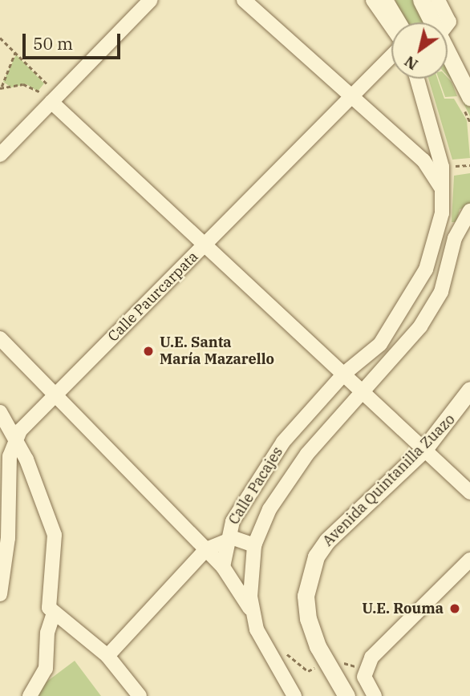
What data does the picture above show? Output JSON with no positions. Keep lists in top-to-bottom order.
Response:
{
  "streets": {
    "street": ["Calle Paurcarpata", "Avenida Quintanilla Zuazo", "Calle Pacajes"]
  },
  "places": ["U.E. Santa María Mazarello", "U.E. Rouma"],
  "scale_bar": "50 m",
  "north": "bottom left"
}
